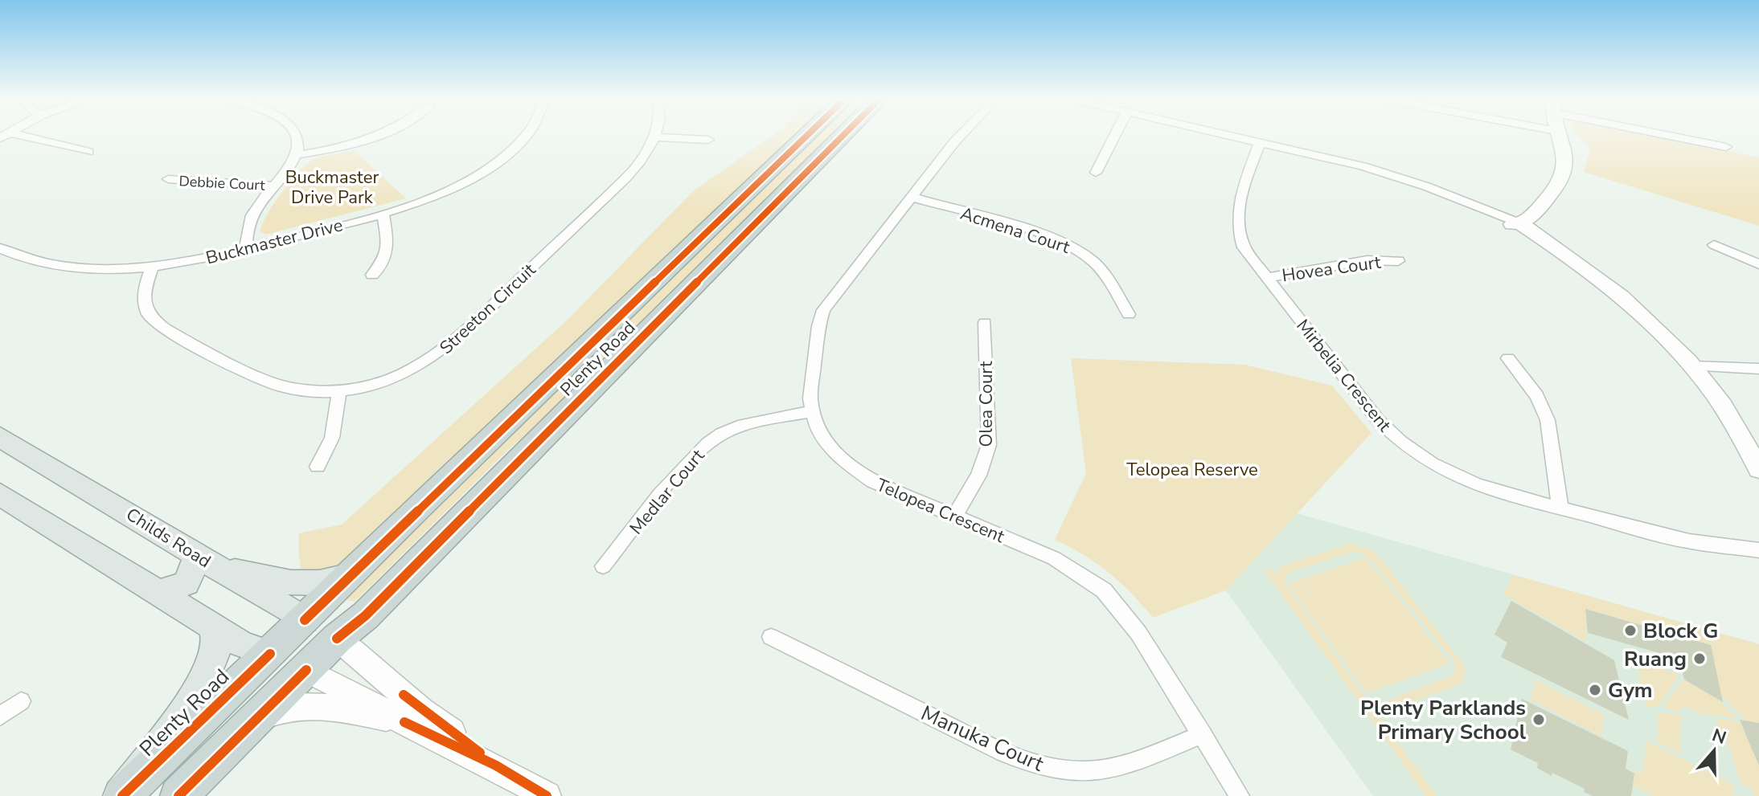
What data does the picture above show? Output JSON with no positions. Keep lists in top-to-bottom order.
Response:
{
  "streets": {
    "highway": ["Plenty Road", "Childs Road"],
    "street": [
      "Debbie Court",
      "Acmena Court",
      "Buckmaster Drive",
      "Hovea Court",
      "Streeton Circuit",
      "Mirbelia Crescent",
      "Olea Court",
      "Medlar Court",
      "Telopea Crescent",
      "Manuka Court"
    ]
  },
  "crossings": [
    ["Acmena Court", "Telopea Crescent"],
    ["Buckmaster Drive", "Streeton Circuit"],
    ["Hovea Court", "Mirbelia Crescent"],
    ["Plenty Road", "Childs Road"],
    ["Olea Court", "Telopea Crescent"],
    ["Medlar Court", "Telopea Crescent"],
    ["Telopea Crescent", "Manuka Court"]
  ],
  "parks": ["Buckmaster Drive Park", "Telopea Reserve"],
  "places": [
    "Block G",
    "Ruang",
    "Gym",
    "Plenty Parklands Primary School"
  ],
  "north": "top"
}
